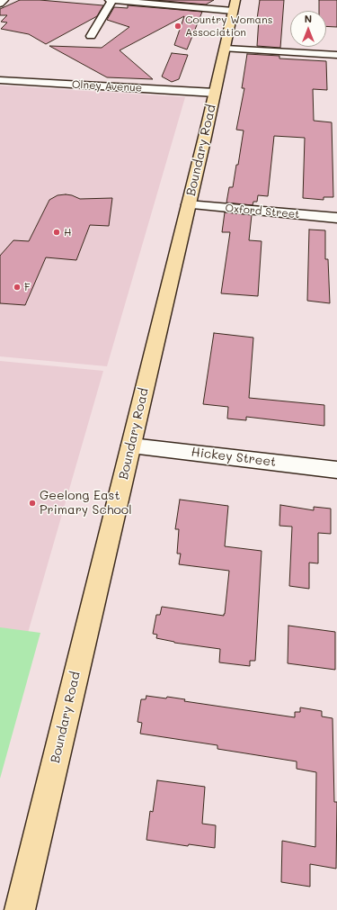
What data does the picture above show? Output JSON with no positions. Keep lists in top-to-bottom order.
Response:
{
  "streets": {
    "main road": ["Boundary Road"],
    "street": ["Olney Avenue", "Oxford Street", "Hickey Street"]
  },
  "crossings": [
    ["Olney Avenue", "Boundary Road"],
    ["Boundary Road", "Oxford Street"],
    ["Boundary Road", "Hickey Street"]
  ],
  "places": [
    "Country Womans Association",
    "H",
    "F",
    "Geelong East Primary School"
  ],
  "north": "top"
}
